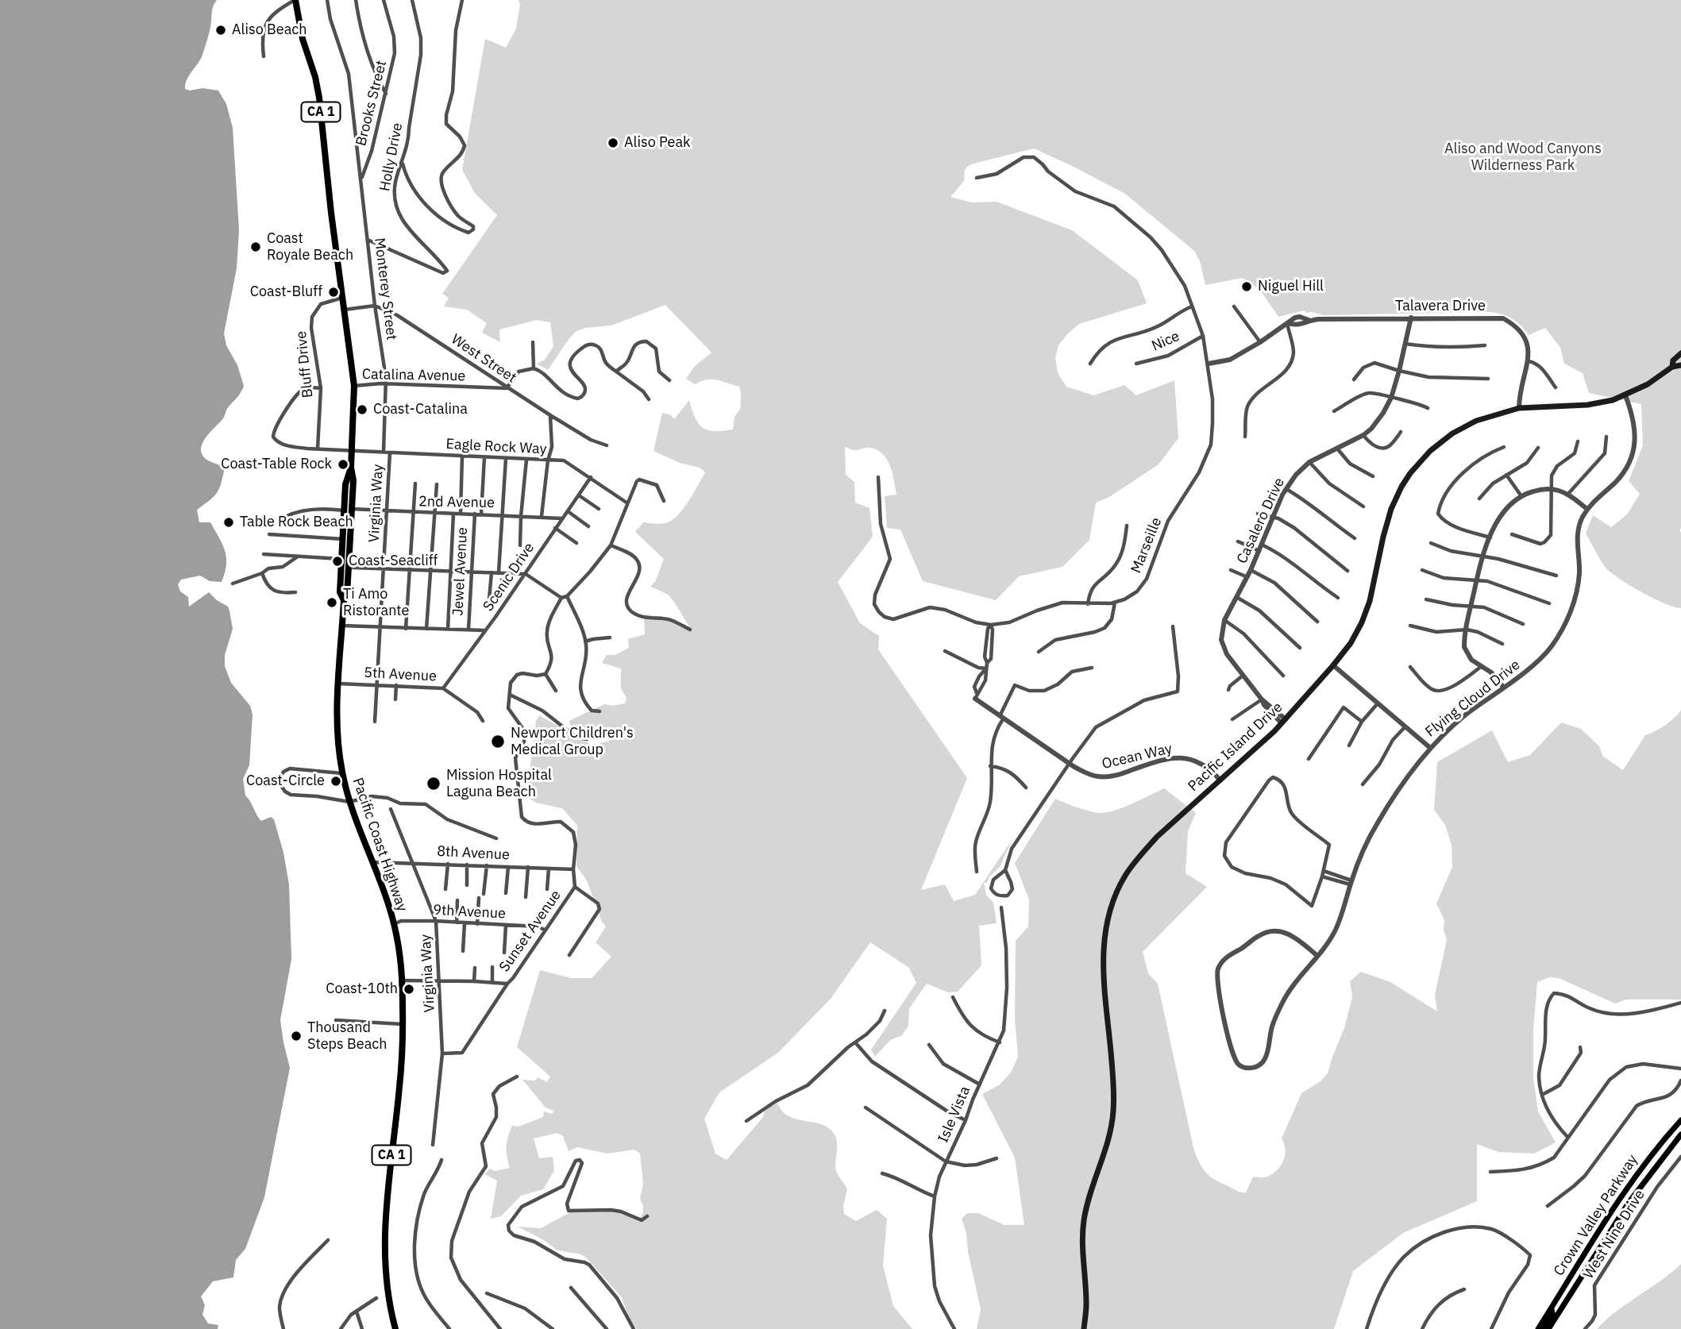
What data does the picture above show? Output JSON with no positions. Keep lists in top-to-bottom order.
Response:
{
  "streets": {
    "highway": ["CA 1", "Pacific Coast Highway"],
    "main road": ["Pacific Island Drive", "Crown Valley Parkway"],
    "street": [
      "Brooks Street",
      "Holly Drive",
      "Monterey Street",
      "Talavera Drive",
      "Nice",
      "West Street",
      "Bluff Drive",
      "Catalina Avenue",
      "Eagle Rock Way",
      "2nd Avenue",
      "Virginia Way",
      "Casalero Drive",
      "Marseille",
      "Jewel Avenue",
      "Scenic Drive",
      "5th Avenue",
      "Flying Cloud Drive",
      "Ocean Way",
      "8th Avenue",
      "9th Avenue",
      "Sunset Avenue",
      "Isle Vista",
      "West Nine Drive"
    ]
  },
  "crossings": [
    ["Brooks Street", "Monterey Street"],
    ["Holly Drive", "Monterey Street"],
    ["Monterey Street", "West Street"],
    ["Monterey Street", "Catalina Avenue"],
    ["Monterey Street", "Eagle Rock Way"],
    ["Talavera Drive", "Casalero Drive"],
    ["Talavera Drive", "Marseille"],
    ["Talavera Drive", "Pacific Island Drive"],
    ["Nice", "Marseille"],
    ["West Street", "Catalina Avenue"],
    ["Bluff Drive", "Eagle Rock Way"],
    ["Bluff Drive", "Pacific Coast Highway"],
    ["Catalina Avenue", "Pacific Coast Highway"],
    ["Eagle Rock Way", "Virginia Way"],
    ["Eagle Rock Way", "Jewel Avenue"],
    ["Eagle Rock Way", "Scenic Drive"],
    ["Eagle Rock Way", "Pacific Coast Highway"],
    ["2nd Avenue", "Virginia Way"],
    ["2nd Avenue", "Jewel Avenue"],
    ["2nd Avenue", "Scenic Drive"],
    ["2nd Avenue", "Pacific Coast Highway"],
    ["Virginia Way", "5th Avenue"],
    ["Virginia Way", "8th Avenue"],
    ["Virginia Way", "9th Avenue"],
    ["Virginia Way", "Sunset Avenue"],
    ["Casalero Drive", "Pacific Island Drive"],
    ["Scenic Drive", "5th Avenue"],
    ["5th Avenue", "Pacific Coast Highway"],
    ["Flying Cloud Drive", "Pacific Island Drive"],
    ["Pacific Island Drive", "Ocean Way"],
    ["Ocean Way", "Isle Vista"],
    ["Pacific Coast Highway", "8th Avenue"],
    ["Pacific Coast Highway", "9th Avenue"],
    ["8th Avenue", "Sunset Avenue"],
    ["9th Avenue", "Sunset Avenue"]
  ],
  "parks": ["Aliso and Wood Canyons Wilderness Park"],
  "places": [
    "Aliso Beach",
    "Aliso Peak",
    "Coast Royale Beach",
    "Niguel Hill",
    "Coast-Bluff",
    "Coast-Catalina",
    "Coast-Table Rock",
    "Table Rock Beach",
    "Coast-Seacliff",
    "Ti Amo Ristorante",
    "Newport Children's Medical Group",
    "Coast-Circle",
    "Mission Hospital Laguna Beach",
    "Coast-10th",
    "Thousand Steps Beach"
  ]
}
